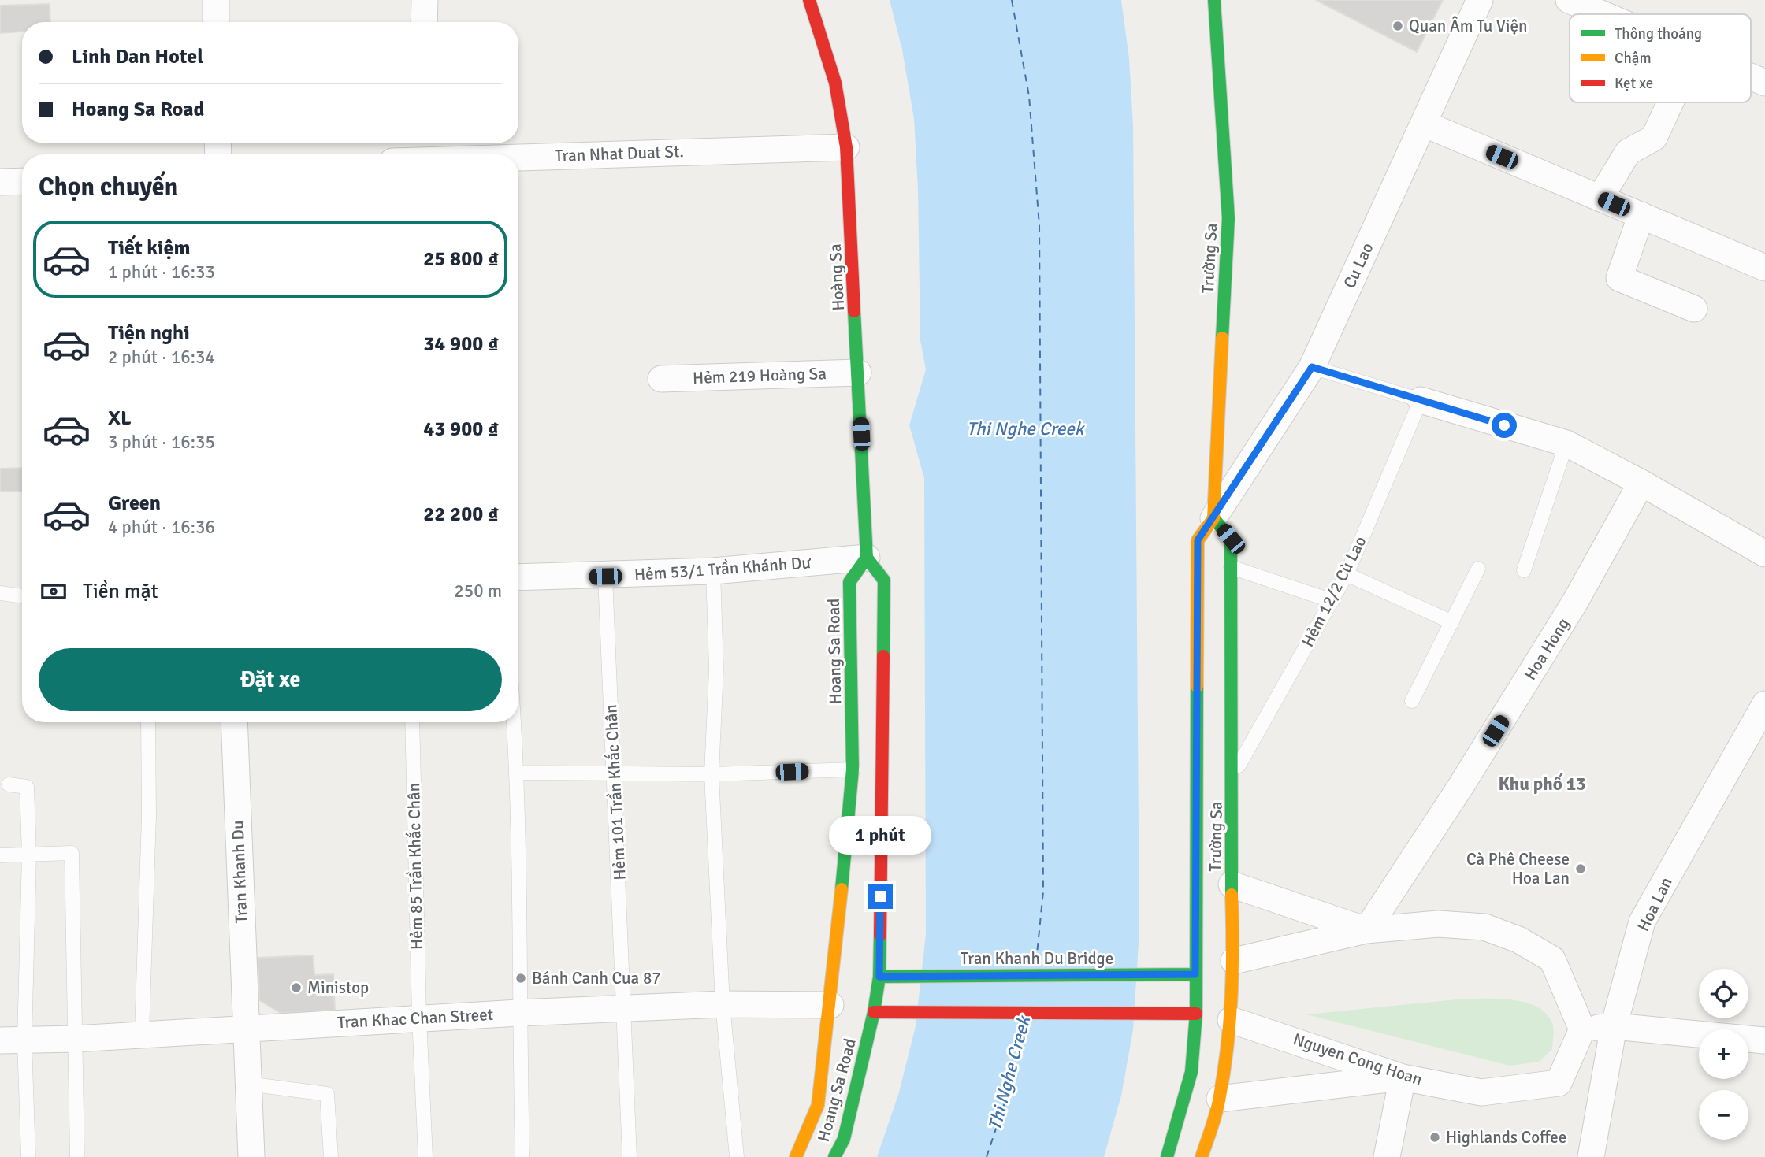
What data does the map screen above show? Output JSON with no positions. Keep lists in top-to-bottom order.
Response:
{
  "streets": {
    "street": [
      "Tran Nhat Duat St.",
      "Trường Sa",
      "Cu Lao",
      "Hoàng Sa",
      "Hẻm 219 Hoàng Sa",
      "Hẻm 53/1 Trần Khánh Dư",
      "Hoa Hong",
      "Hoang Sa Road",
      "Tran Khanh Du",
      "Hoa Lan",
      "Tran Khanh Du Bridge",
      "Tran Khac Chan Street",
      "Nguyen Cong Hoan"
    ],
    "lane": ["Hẻm 12/2 Cù Lao", "Hẻm 101 Trần Khắc Chân", "Hẻm 85 Trần Khắc Chân"]
  },
  "crossings": [
    ["Tran Nhat Duat St.", "Hoàng Sa"],
    ["Trường Sa", "Cu Lao"],
    ["Trường Sa", "Hẻm 12/2 Cù Lao"],
    ["Trường Sa", "Tran Khanh Du Bridge"],
    ["Trường Sa", "Nguyen Cong Hoan"],
    ["Hoàng Sa", "Hẻm 219 Hoàng Sa"],
    ["Hoàng Sa", "Hẻm 53/1 Trần Khánh Dư"],
    ["Hoàng Sa", "Hoang Sa Road"],
    ["Hẻm 53/1 Trần Khánh Dư", "Hoang Sa Road"],
    ["Hẻm 53/1 Trần Khánh Dư", "Hẻm 101 Trần Khắc Chân"],
    ["Hoang Sa Road", "Tran Khanh Du Bridge"],
    ["Hoang Sa Road", "Tran Khac Chan Street"],
    ["Hẻm 101 Trần Khắc Chân", "Tran Khac Chan Street"],
    ["Hẻm 85 Trần Khắc Chân", "Tran Khac Chan Street"],
    ["Tran Khanh Du", "Tran Khac Chan Street"]
  ],
  "districts": ["Khu phố 13"],
  "water": ["Thi Nghe Creek"],
  "places": [
    "Quan Âm Tu Viện",
    "Cà Phê Cheese Hoa Lan",
    "Bánh Canh Cua 87",
    "Ministop",
    "Highlands Coffee"
  ],
  "legend": ["Thông thoáng", "Chậm", "Kẹt xe"],
  "page": {
    "banner": ["Linh Dan Hotel", "Hoang Sa Road"],
    "heading": "Chọn chuyến",
    "list": [
      {
        "name": "Tiết kiệm",
        "note": "1 phút · 16:33",
        "value": "25 800 ₫"
      },
      {
        "name": "Tiện nghi",
        "note": "2 phút · 16:34",
        "value": "34 900 ₫"
      },
      {
        "name": "XL",
        "note": "3 phút · 16:35",
        "value": "43 900 ₫"
      },
      {
        "name": "Green",
        "note": "4 phút · 16:36",
        "value": "22 200 ₫"
      }
    ],
    "pay": ["Tiền mặt", "250 m"],
    "buttons": "Đặt xe",
    "bubble": "1 phút",
    "map_buttons": ["+", "−"]
  }
}
